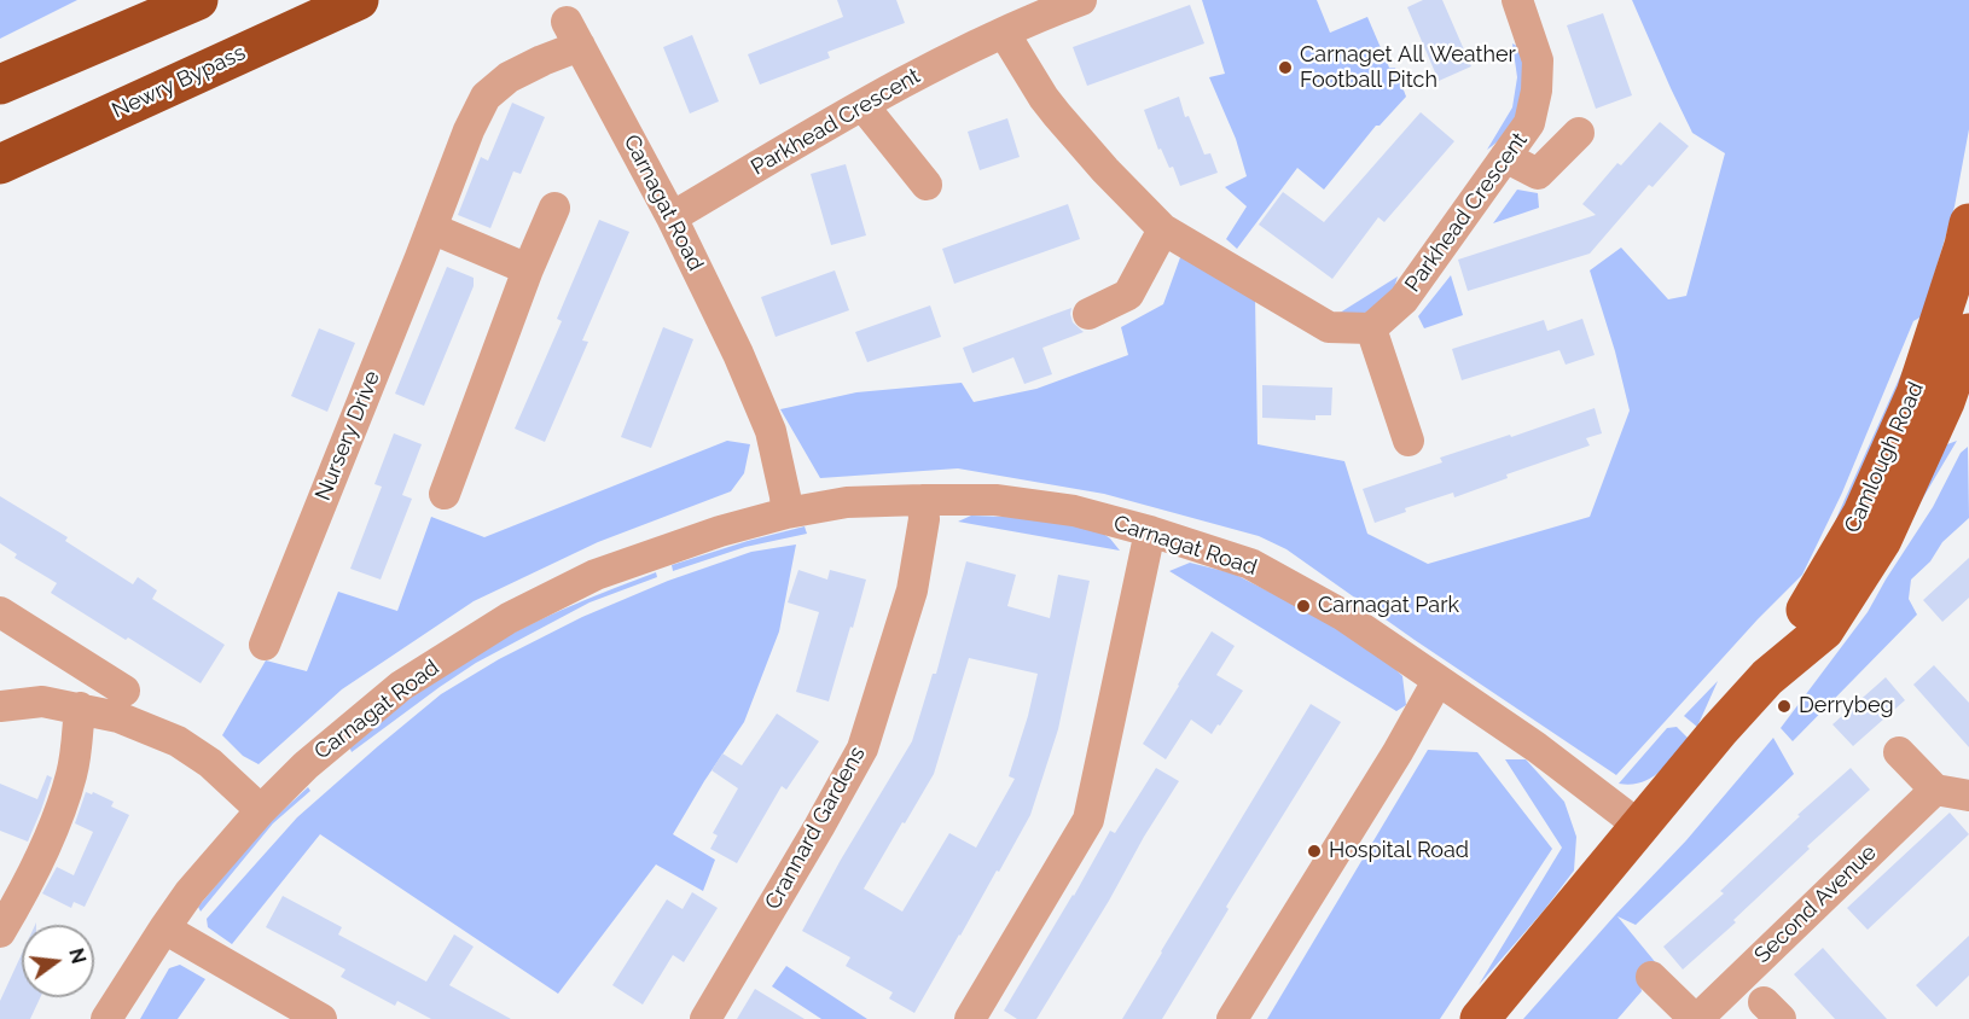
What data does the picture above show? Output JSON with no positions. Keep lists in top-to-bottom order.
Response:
{
  "streets": {
    "highway": ["Newry Bypass"],
    "main road": ["Camlough Road"],
    "street": [
      "Parkhead Crescent",
      "Carnagat Road",
      "Nursery Drive",
      "Crannard Gardens",
      "Second Avenue"
    ]
  },
  "crossings": [
    ["Parkhead Crescent", "Carnagat Road"],
    ["Carnagat Road", "Nursery Drive"],
    ["Carnagat Road", "Camlough Road"],
    ["Carnagat Road", "Crannard Gardens"]
  ],
  "places": [
    "Carnaget All Weather Football Pitch",
    "Carnagat Park",
    "Derrybeg",
    "Hospital Road"
  ],
  "north": "right"
}
